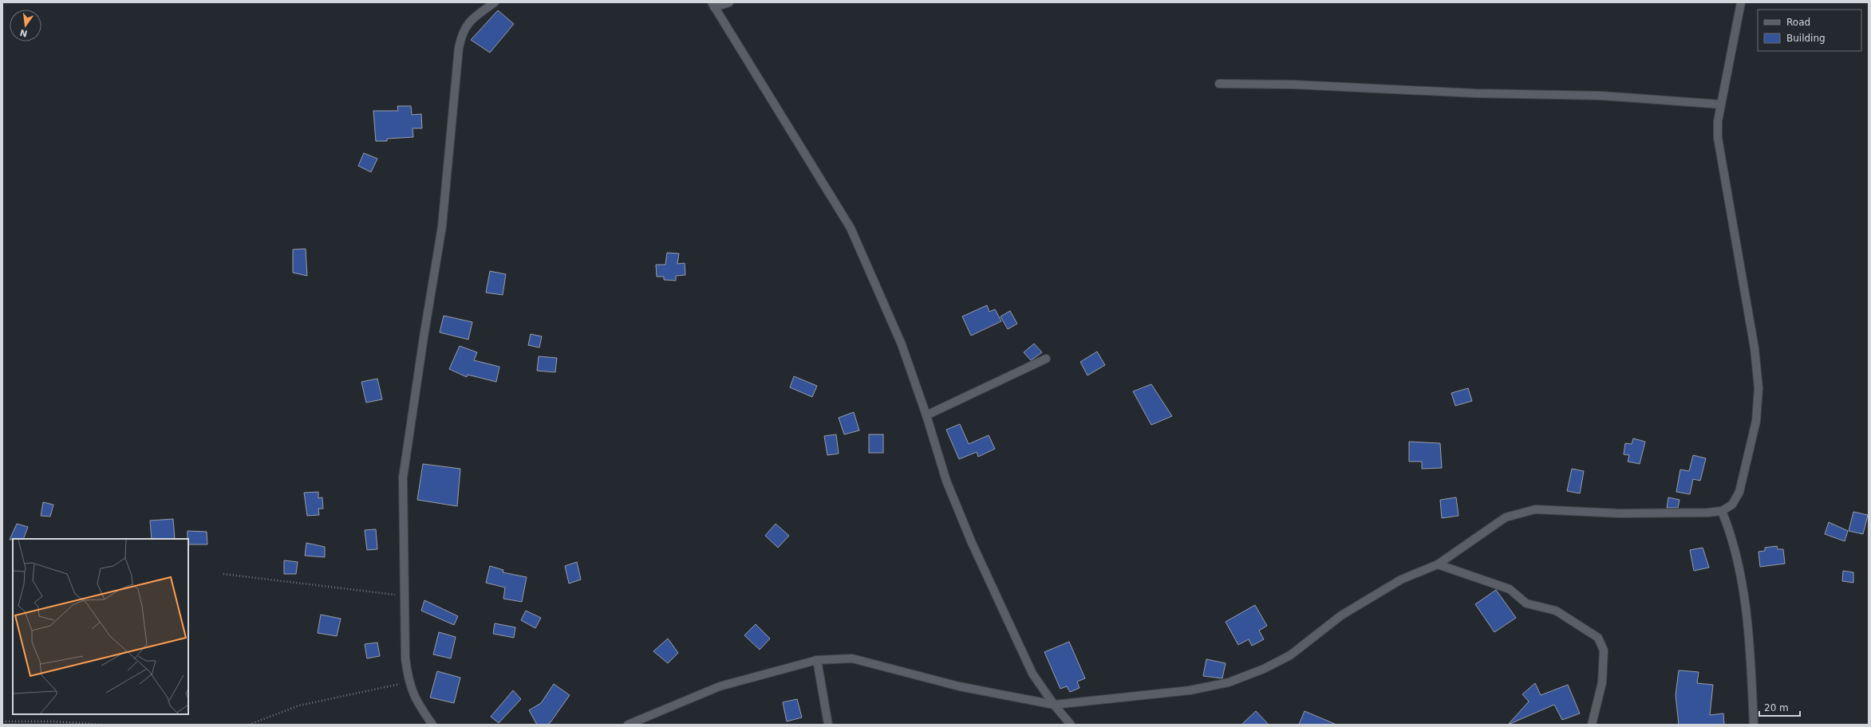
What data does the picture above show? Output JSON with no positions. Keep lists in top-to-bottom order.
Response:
{
  "legend": ["Road", "Building"],
  "scale_bar": "20 m",
  "north": "bottom"
}
